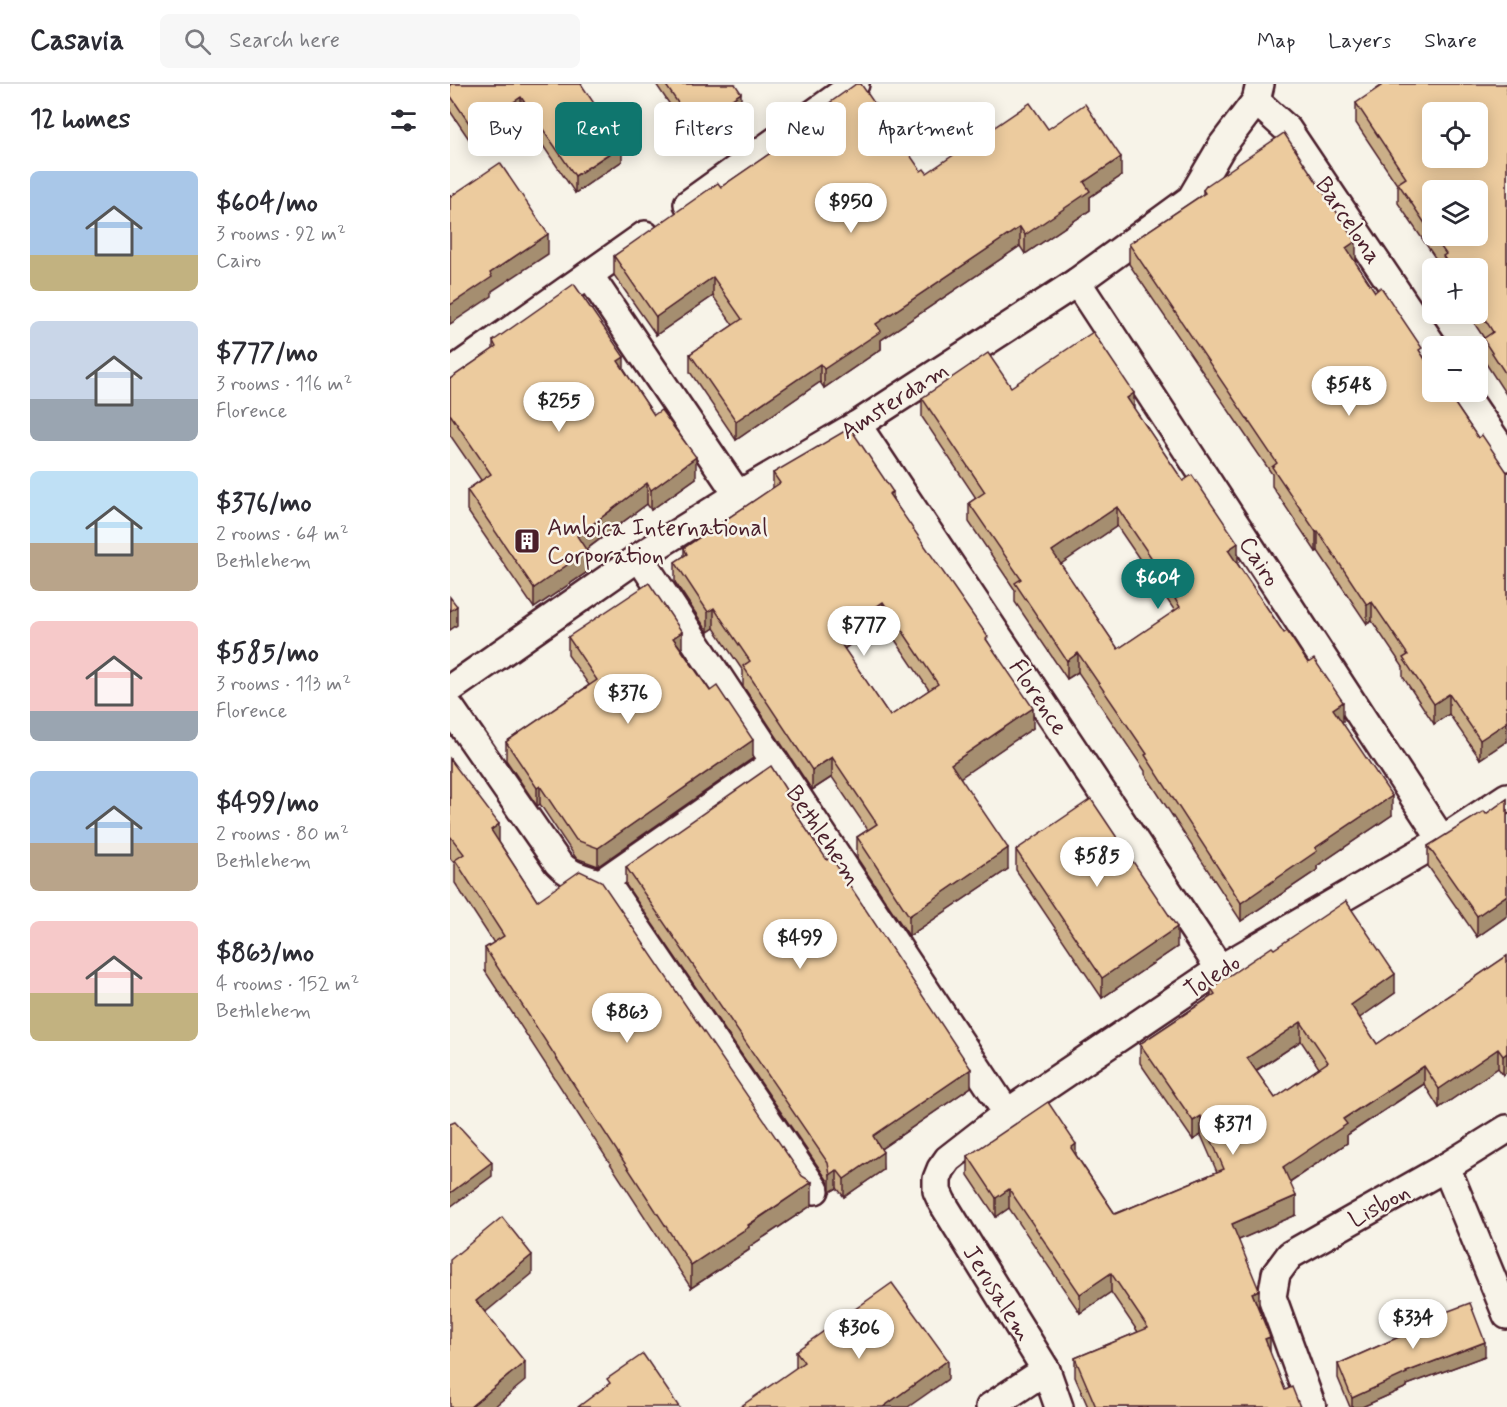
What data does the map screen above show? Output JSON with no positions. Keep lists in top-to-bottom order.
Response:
{
  "streets": {
    "street": [
      "Barcelona",
      "Amsterdam",
      "Cairo",
      "Florence",
      "Bethlehem",
      "Toledo",
      "Lisbon",
      "Jerusalem"
    ]
  },
  "crossings": [
    ["Barcelona", "Amsterdam"],
    ["Amsterdam", "Cairo"],
    ["Amsterdam", "Florence"],
    ["Amsterdam", "Bethlehem"],
    ["Cairo", "Toledo"],
    ["Florence", "Toledo"],
    ["Bethlehem", "Toledo"],
    ["Toledo", "Jerusalem"]
  ],
  "places": {
    "building": ["Ambica International Corporation"]
  },
  "page": {
    "header": "Casavia",
    "search": "Search here",
    "nav": ["Map", "Layers", "Share"],
    "heading": "12 homes",
    "map_buttons": ["+", "−"],
    "chip": [
      "Buy",
      "Rent",
      "Filters",
      "New",
      "Apartment"
    ],
    "list": [
      {
        "name": "$604/mo",
        "note": "3 rooms · 92 m² · Cairo"
      },
      {
        "name": "$777/mo",
        "note": "3 rooms · 116 m² · Florence"
      },
      {
        "name": "$376/mo",
        "note": "2 rooms · 64 m² · Bethlehem"
      },
      {
        "name": "$585/mo",
        "note": "3 rooms · 113 m² · Florence"
      },
      {
        "name": "$499/mo",
        "note": "2 rooms · 80 m² · Bethlehem"
      },
      {
        "name": "$863/mo",
        "note": "4 rooms · 152 m² · Bethlehem"
      }
    ],
    "price": [
      "$950",
      "$548",
      "$255",
      "$604",
      "$777",
      "$376",
      "$585",
      "$499",
      "$863",
      "$371",
      "$334",
      "$306"
    ]
  }
}
